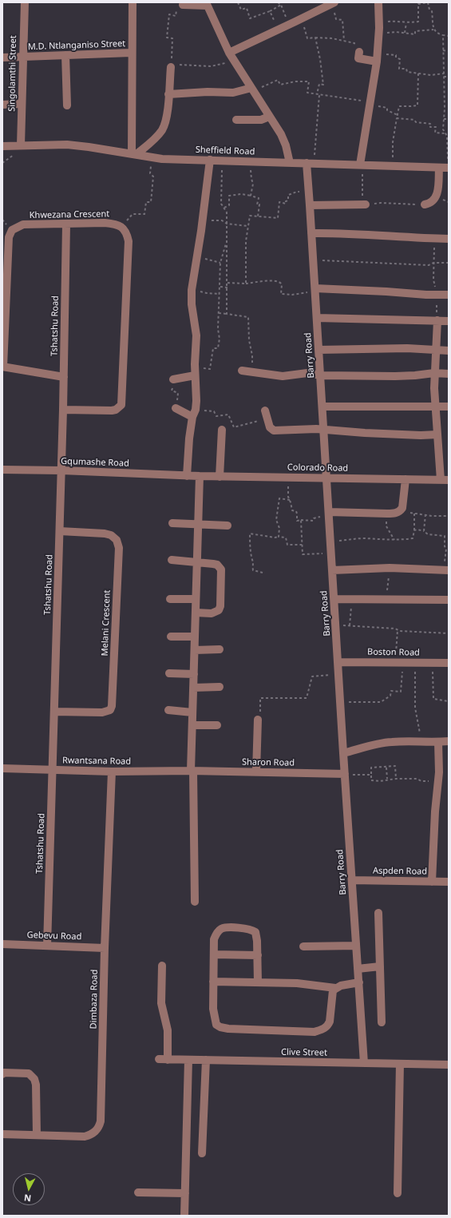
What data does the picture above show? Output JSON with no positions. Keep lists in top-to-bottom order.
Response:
{
  "streets": {
    "street": [
      "M.D. Ntlanganiso Street",
      "Singolamthi Street",
      "Sheffield Road",
      "Khwezana Crescent",
      "Tshatshu Road",
      "Barry Road",
      "Gqumashe Road",
      "Colorado Road",
      "Melani Crescent",
      "Boston Road",
      "Rwantsana Road",
      "Sharon Road",
      "Aspden Road",
      "Gebevu Road",
      "Dimbaza Road",
      "Clive Street"
    ]
  },
  "crossings": [
    ["M.D. Ntlanganiso Street", "Singolamthi Street"],
    ["M.D. Ntlanganiso Street", "Sheffield Road"],
    ["Singolamthi Street", "Sheffield Road"],
    ["Sheffield Road", "Barry Road"],
    ["Khwezana Crescent", "Tshatshu Road"],
    ["Tshatshu Road", "Gqumashe Road"],
    ["Tshatshu Road", "Melani Crescent"],
    ["Tshatshu Road", "Rwantsana Road"],
    ["Tshatshu Road", "Gebevu Road"],
    ["Barry Road", "Colorado Road"],
    ["Barry Road", "Boston Road"],
    ["Barry Road", "Sharon Road"],
    ["Barry Road", "Aspden Road"],
    ["Barry Road", "Clive Street"],
    ["Gqumashe Road", "Colorado Road"],
    ["Rwantsana Road", "Sharon Road"],
    ["Rwantsana Road", "Dimbaza Road"],
    ["Gebevu Road", "Dimbaza Road"]
  ],
  "north": "bottom"
}
